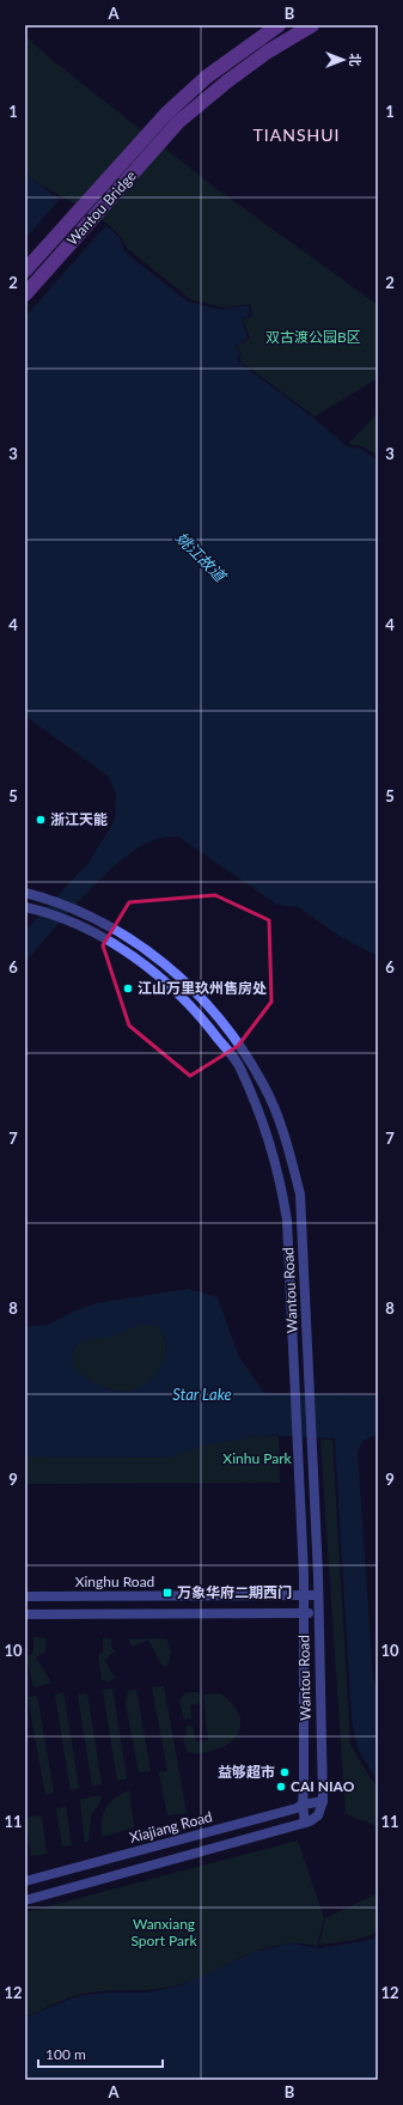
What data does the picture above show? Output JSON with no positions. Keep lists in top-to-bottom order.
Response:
{
  "streets": {
    "main road": [
      "Wantou Bridge",
      "Wantou Road",
      "Xinghu Road",
      "Xiajiang Road"
    ]
  },
  "crossings": [
    ["Wantou Road", "Xinghu Road"],
    ["Wantou Road", "Xiajiang Road"]
  ],
  "districts": ["TIANSHUI"],
  "water": ["姚江故道", "Star Lake"],
  "parks": ["双古渡公园B区", "Xinhu Park", "Wanxiang Sport Park"],
  "places": {
    "other": [
      "浙江天能",
      "江山万里玖州售房处",
      "益够超市",
      "CAI NIAO"
    ],
    "transit": ["万象华府二期西门"]
  },
  "scale_bar": "100 m",
  "north": "right",
  "grid": {
    "columns": ["A", "B"],
    "rows": [
      "1",
      "2",
      "3",
      "4",
      "5",
      "6",
      "7",
      "8",
      "9",
      "10",
      "11",
      "12"
    ]
  }
}
